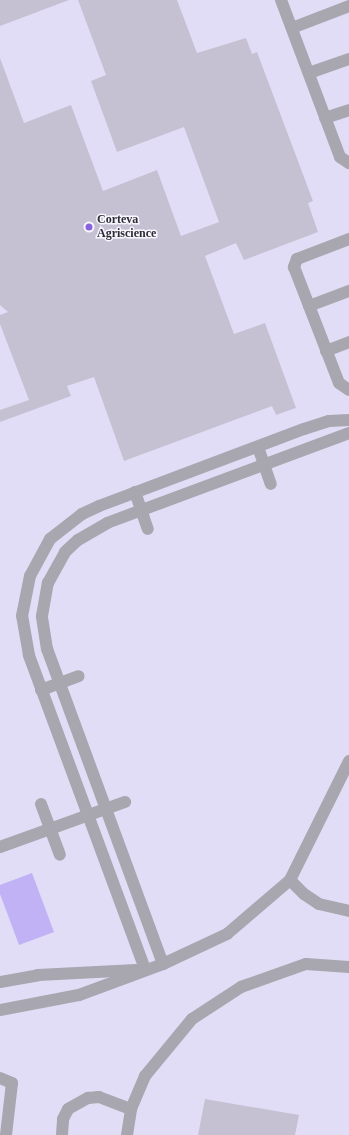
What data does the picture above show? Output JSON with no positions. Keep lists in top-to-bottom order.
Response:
{
  "places": ["Corteva Agriscience"]
}
